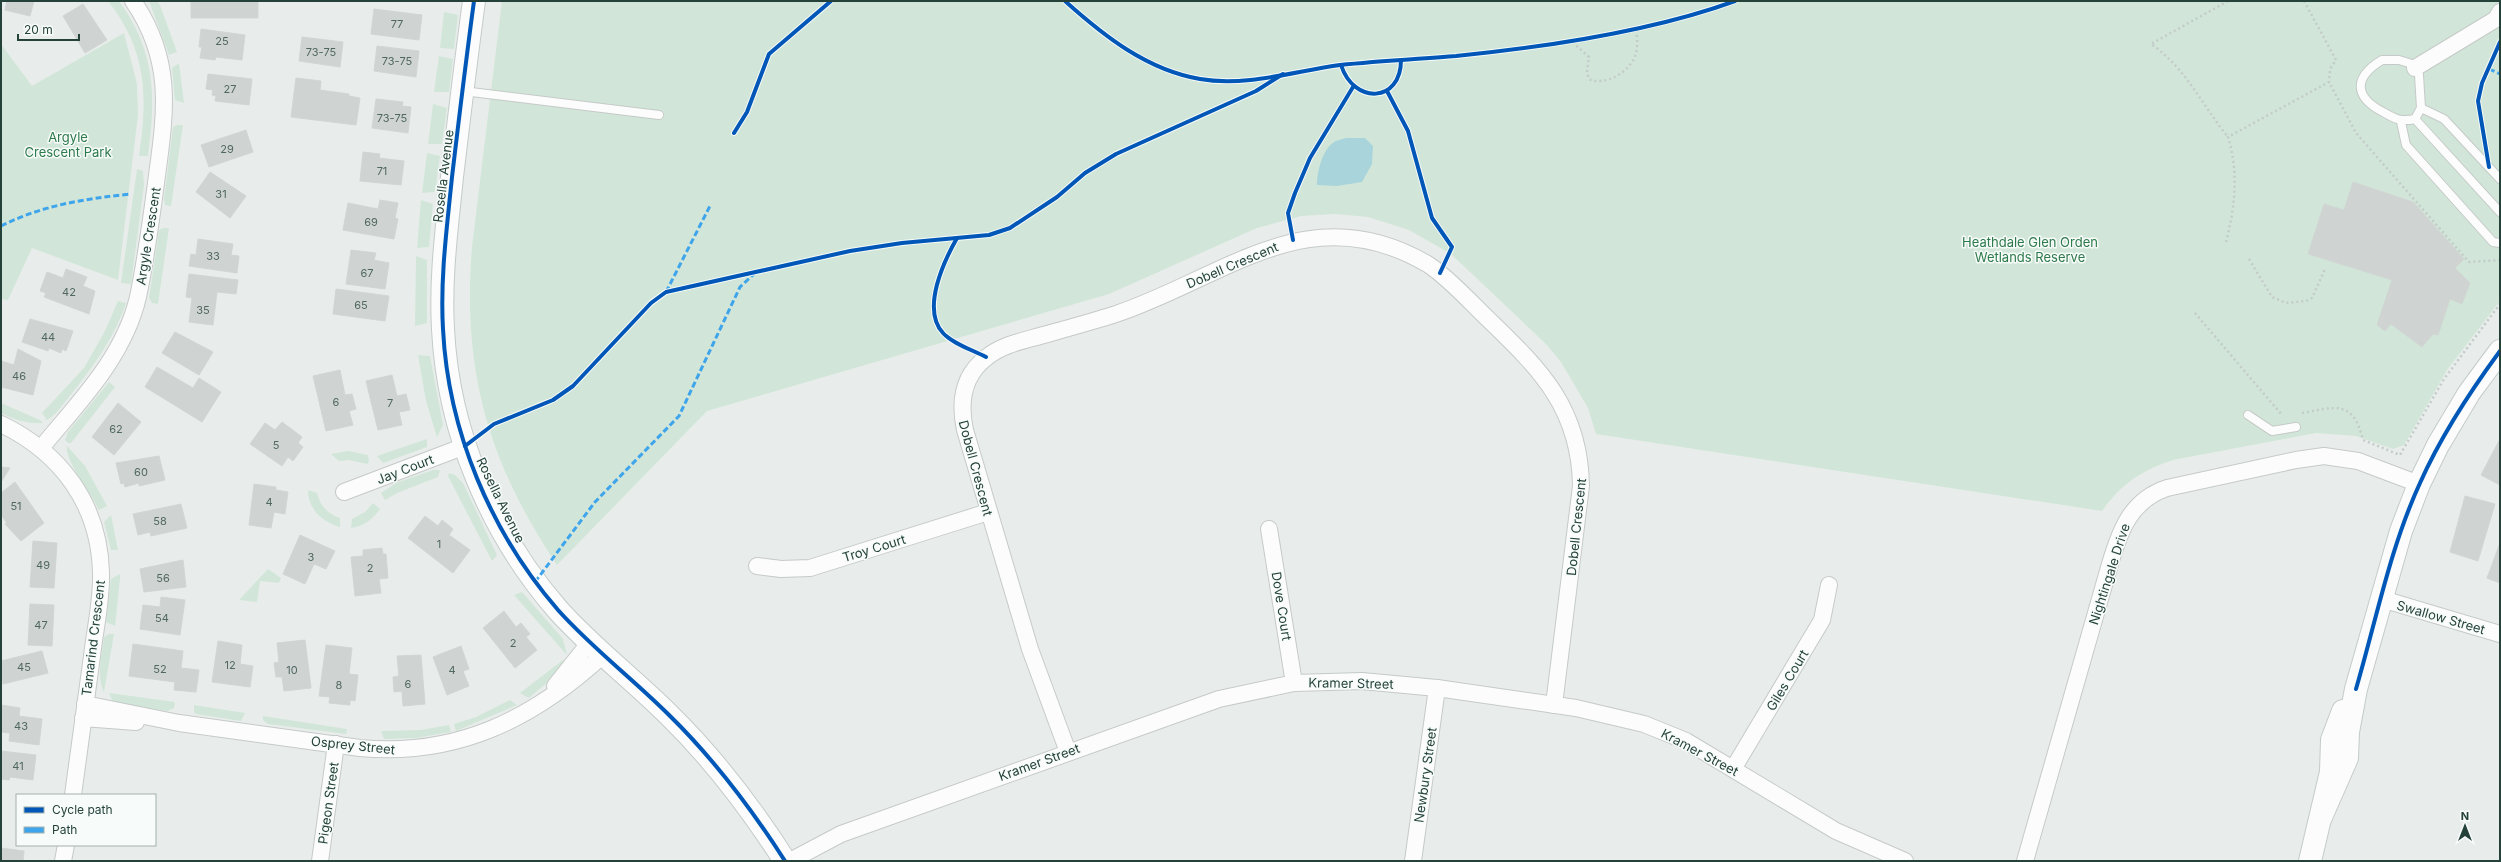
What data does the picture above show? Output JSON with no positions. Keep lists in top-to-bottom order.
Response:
{
  "streets": {
    "street": [
      "Rosella Avenue",
      "Argyle Crescent",
      "Dobell Crescent",
      "Jay Court",
      "Troy Court",
      "Nightingale Drive",
      "Dove Court",
      "Swallow Street",
      "Tamarind Crescent",
      "Giles Court",
      "Kramer Street",
      "Osprey Street",
      "Newbury Street",
      "Pigeon Street"
    ]
  },
  "crossings": [
    ["Rosella Avenue", "Jay Court"],
    ["Rosella Avenue", "Osprey Street"],
    ["Argyle Crescent", "Tamarind Crescent"],
    ["Dobell Crescent", "Troy Court"],
    ["Dobell Crescent", "Kramer Street"],
    ["Dove Court", "Kramer Street"],
    ["Tamarind Crescent", "Osprey Street"],
    ["Giles Court", "Kramer Street"],
    ["Kramer Street", "Newbury Street"],
    ["Osprey Street", "Pigeon Street"]
  ],
  "parks": ["Argyle Crescent Park", "Heathdale Glen Orden Wetlands Reserve"],
  "house_numbers": [
    "77",
    "25",
    "73-75",
    "73-75",
    "27",
    "73-75",
    "29",
    "71",
    "31",
    "69",
    "33",
    "67",
    "42",
    "65",
    "35",
    "44",
    "46",
    "6",
    "7",
    "62",
    "5",
    "60",
    "4",
    "51",
    "58",
    "1",
    "3",
    "49",
    "2",
    "56",
    "54",
    "47",
    "2",
    "12",
    "45",
    "52",
    "10",
    "4",
    "6",
    "8",
    "43",
    "41"
  ],
  "legend": ["Cycle path", "Path"],
  "scale_bar": "20 m",
  "north": "top"
}
